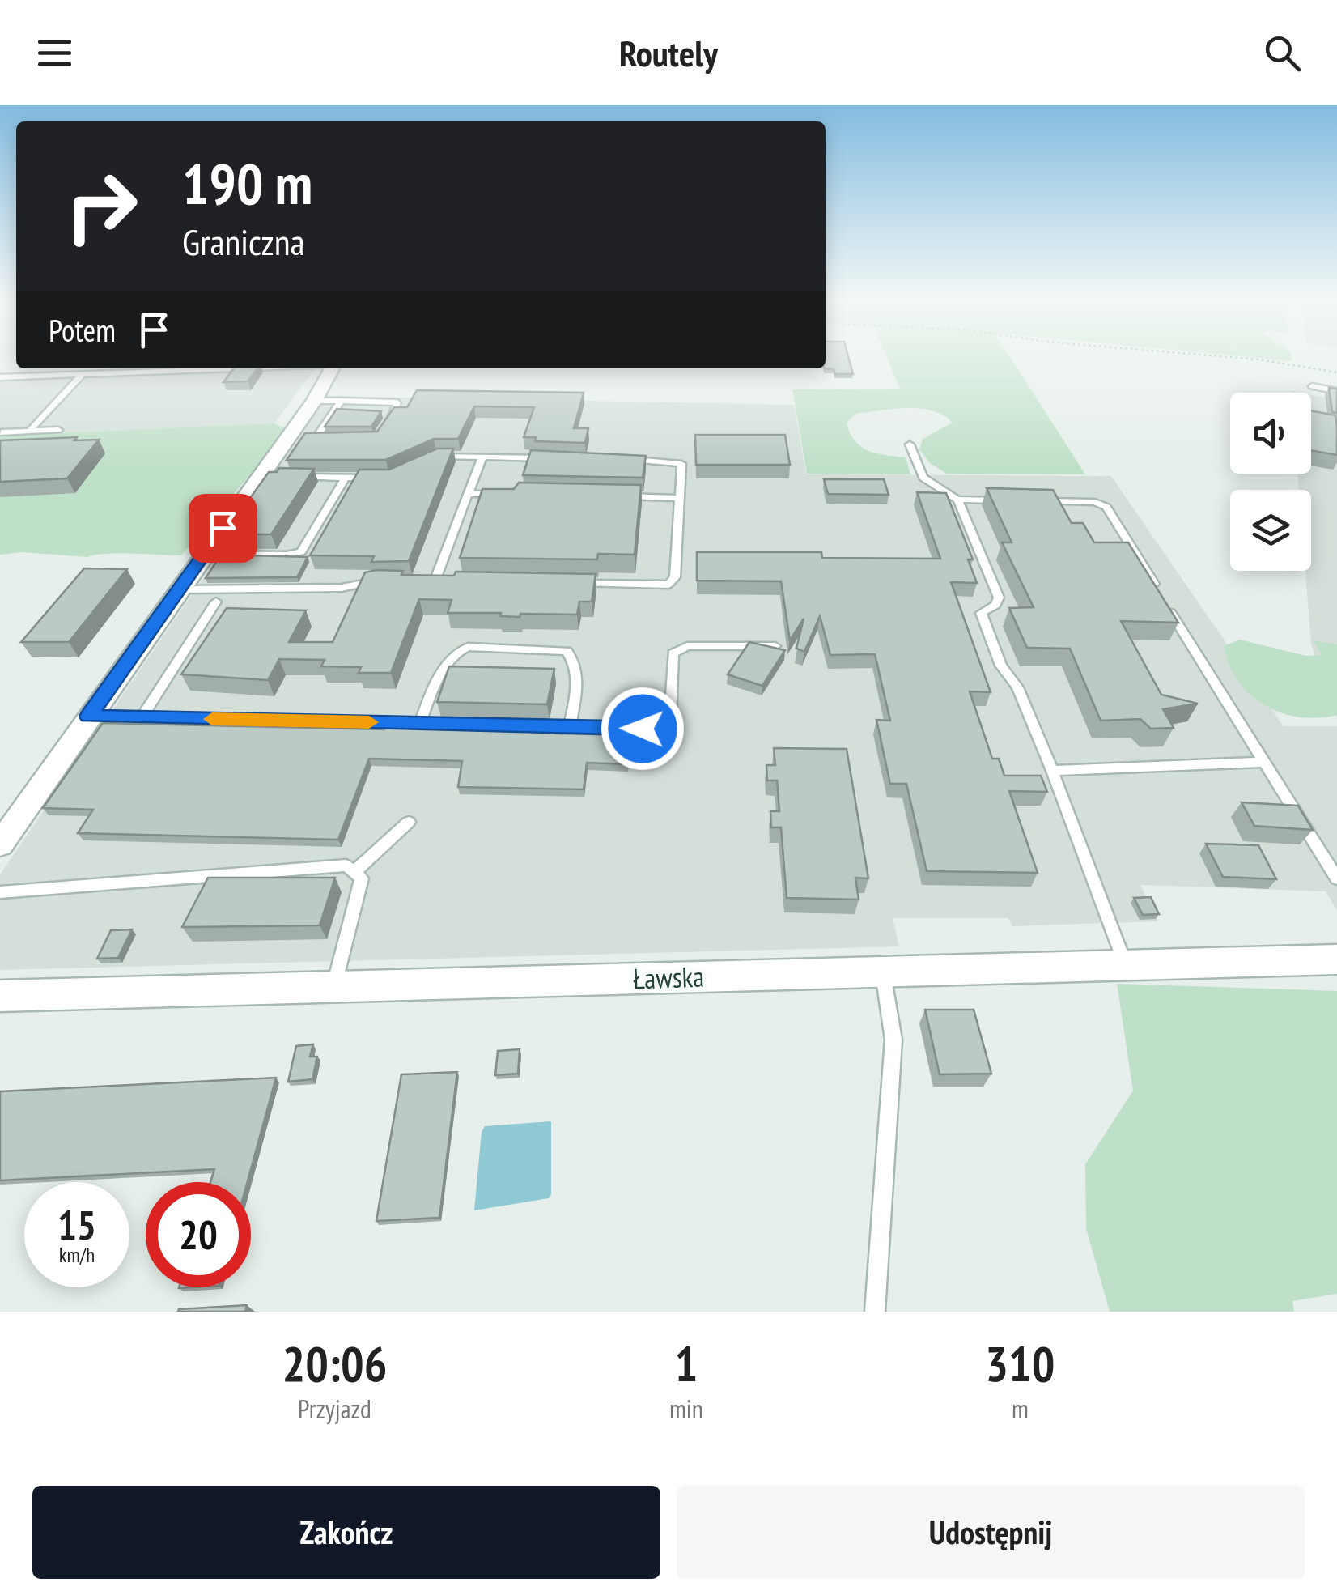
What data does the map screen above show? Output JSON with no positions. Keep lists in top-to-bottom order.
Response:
{
  "streets": {
    "street": ["Ławska"]
  },
  "page": {
    "header": "Routely",
    "turn": ["190 m", "Graniczna"],
    "then": "Potem",
    "speed": "15 km/h",
    "limit": "20",
    "eta": [
      "20:06",
      "Przyjazd",
      "1",
      "min",
      "310",
      "m"
    ],
    "buttons": ["Zakończ", "Udostępnij"]
  }
}
